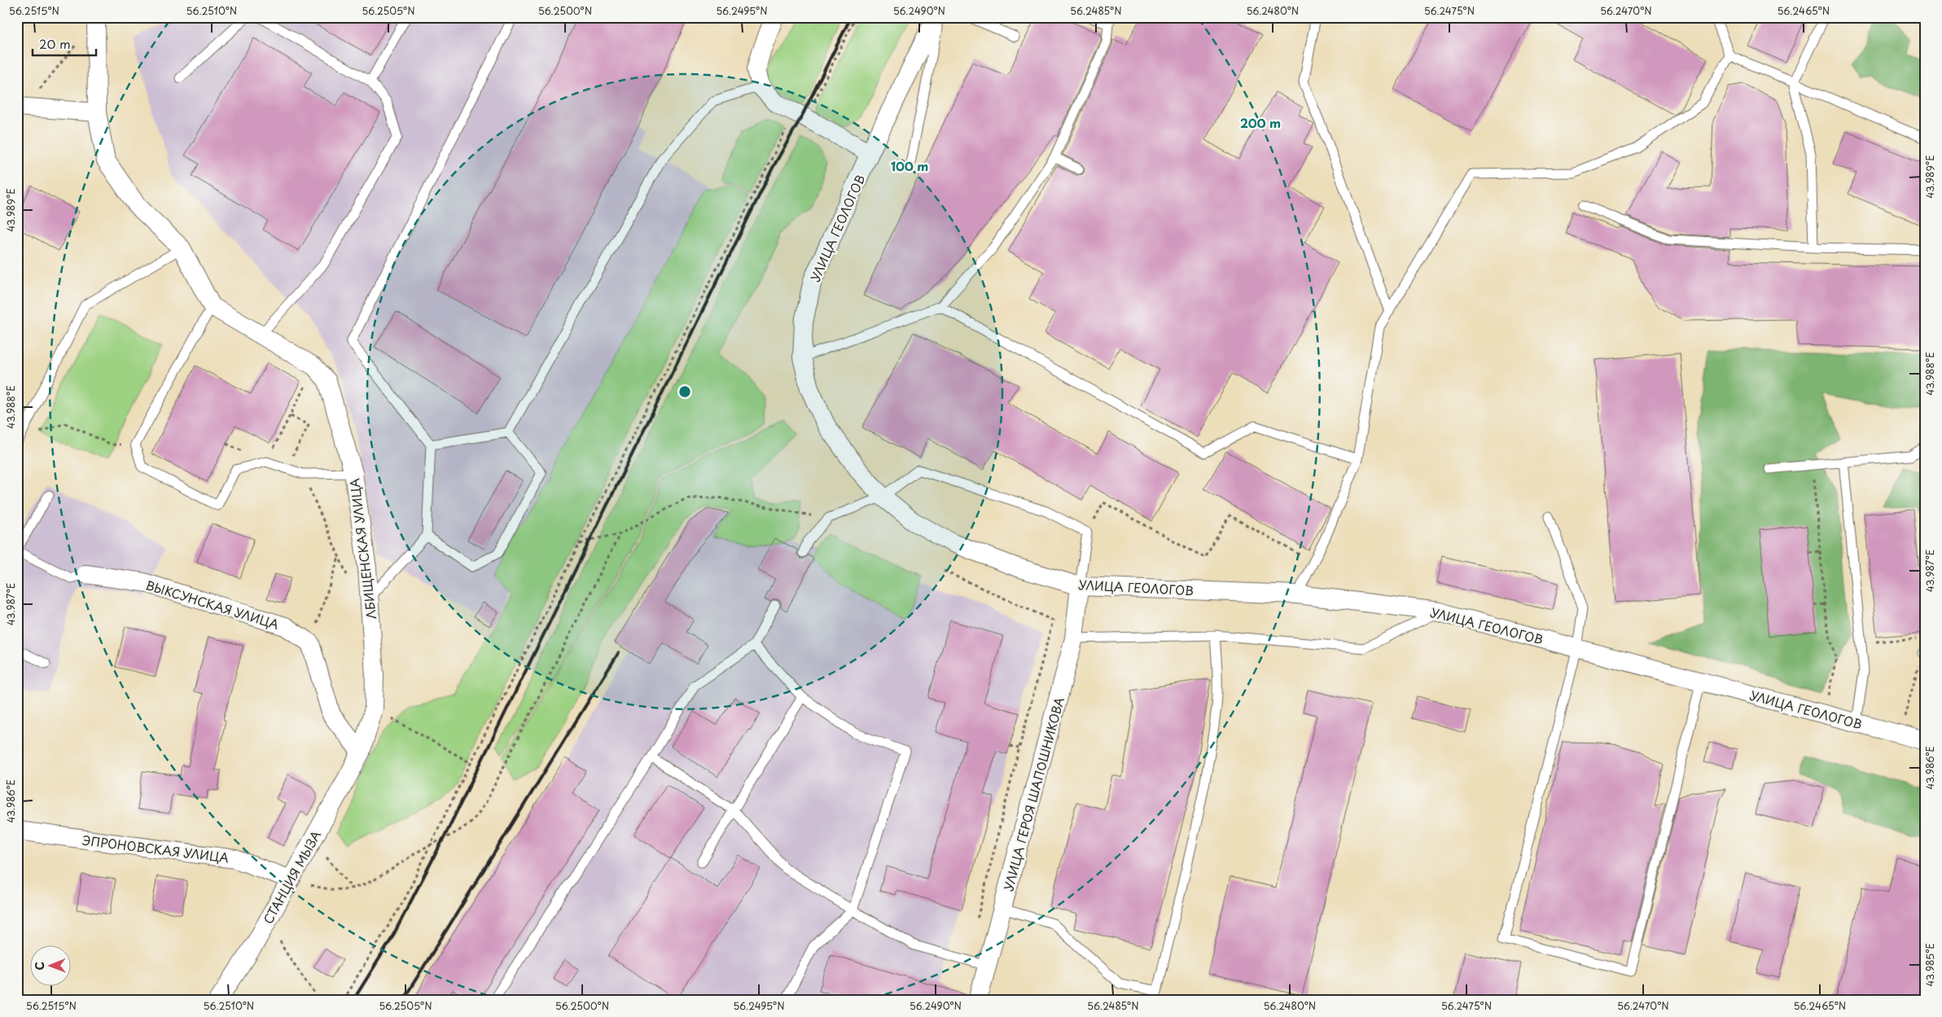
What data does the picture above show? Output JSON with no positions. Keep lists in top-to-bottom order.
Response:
{
  "streets": {
    "street": [
      "УЛИЦА ГЕОЛОГОВ",
      "ЛБИЩЕНСКАЯ УЛИЦА",
      "ВЫКСУНСКАЯ УЛИЦА",
      "УЛИЦА ГЕРОЯ ШАПОШНИКОВА",
      "ЭПРОНОВСКАЯ УЛИЦА",
      "СТАНЦИЯ МЫЗА"
    ]
  },
  "crossings": [
    ["УЛИЦА ГЕОЛОГОВ", "УЛИЦА ГЕРОЯ ШАПОШНИКОВА"],
    ["ЛБИЩЕНСКАЯ УЛИЦА", "СТАНЦИЯ МЫЗА"],
    ["ЭПРОНОВСКАЯ УЛИЦА", "СТАНЦИЯ МЫЗА"]
  ],
  "scale_bar": "20 m",
  "north": "left",
  "coordinates": [
    "56.2515°N",
    "56.2510°N",
    "56.2505°N",
    "56.2500°N",
    "56.2495°N",
    "56.2490°N",
    "56.2485°N",
    "56.2480°N",
    "56.2475°N",
    "56.2470°N",
    "56.2465°N",
    "43.989°E",
    "43.988°E",
    "43.987°E",
    "43.986°E",
    "43.985°E"
  ],
  "rings": ["200 m", "100 m"]
}
